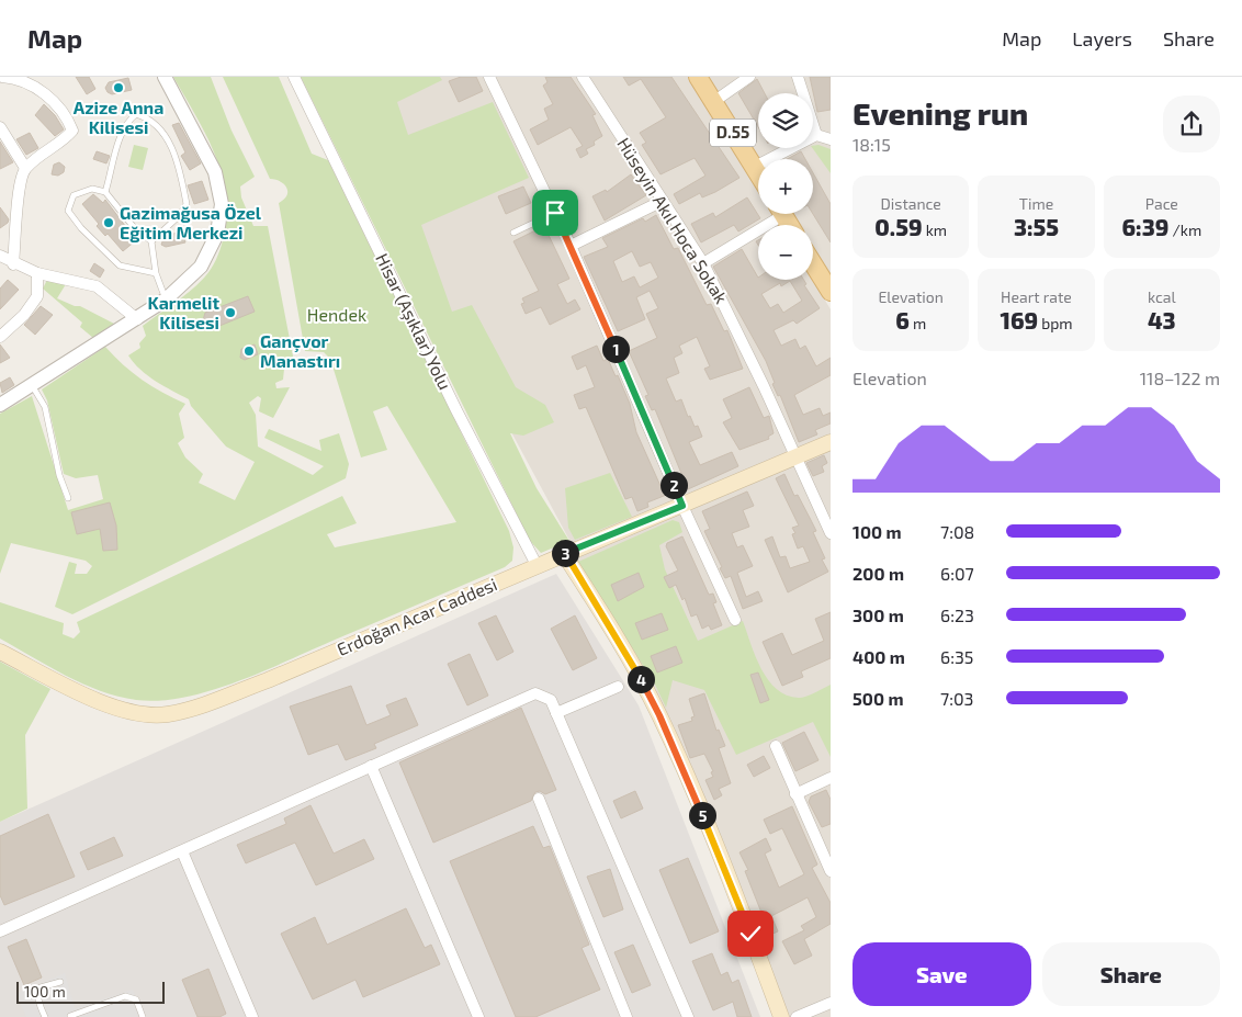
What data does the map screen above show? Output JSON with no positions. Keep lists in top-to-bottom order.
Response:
{
  "streets": {
    "main road": ["D.55", "Erdoğan Acar Caddesi"],
    "street": ["Hüseyin Akıl Hoca Sokak", "Hisar (Aşıklar) Yolu"]
  },
  "crossings": [
    ["Hüseyin Akıl Hoca Sokak", "Erdoğan Acar Caddesi"],
    ["Hisar (Aşıklar) Yolu", "Erdoğan Acar Caddesi"]
  ],
  "parks": ["Hendek"],
  "places": [
    "Azize Anna Kilisesi",
    "Gazimağusa Özel Eğitim Merkezi",
    "Karmelit Kilisesi",
    "Gançvor Manastırı"
  ],
  "scale_bar": "100 m",
  "page": {
    "header": "Map",
    "nav": ["Map", "Layers", "Share"],
    "heading": ["Evening run", "18:15"],
    "map_buttons": ["+", "−"],
    "stats": [
      ["Distance", "0.59 km"],
      ["Time", "3:55"],
      ["Pace", "6:39 /km"],
      ["Elevation", "6 m"],
      ["Heart rate", "169 bpm"],
      ["kcal", "43"]
    ],
    "pins": [
      "1",
      "2",
      "3",
      "4",
      "5"
    ],
    "chart": ["Elevation", "118–122 m"],
    "list": [
      {
        "name": "100 m",
        "note": "7:08"
      },
      {
        "name": "200 m",
        "note": "6:07"
      },
      {
        "name": "300 m",
        "note": "6:23"
      },
      {
        "name": "400 m",
        "note": "6:35"
      },
      {
        "name": "500 m",
        "note": "7:03"
      }
    ],
    "buttons": ["Save", "Share"],
    "scale": "100 m"
  }
}
